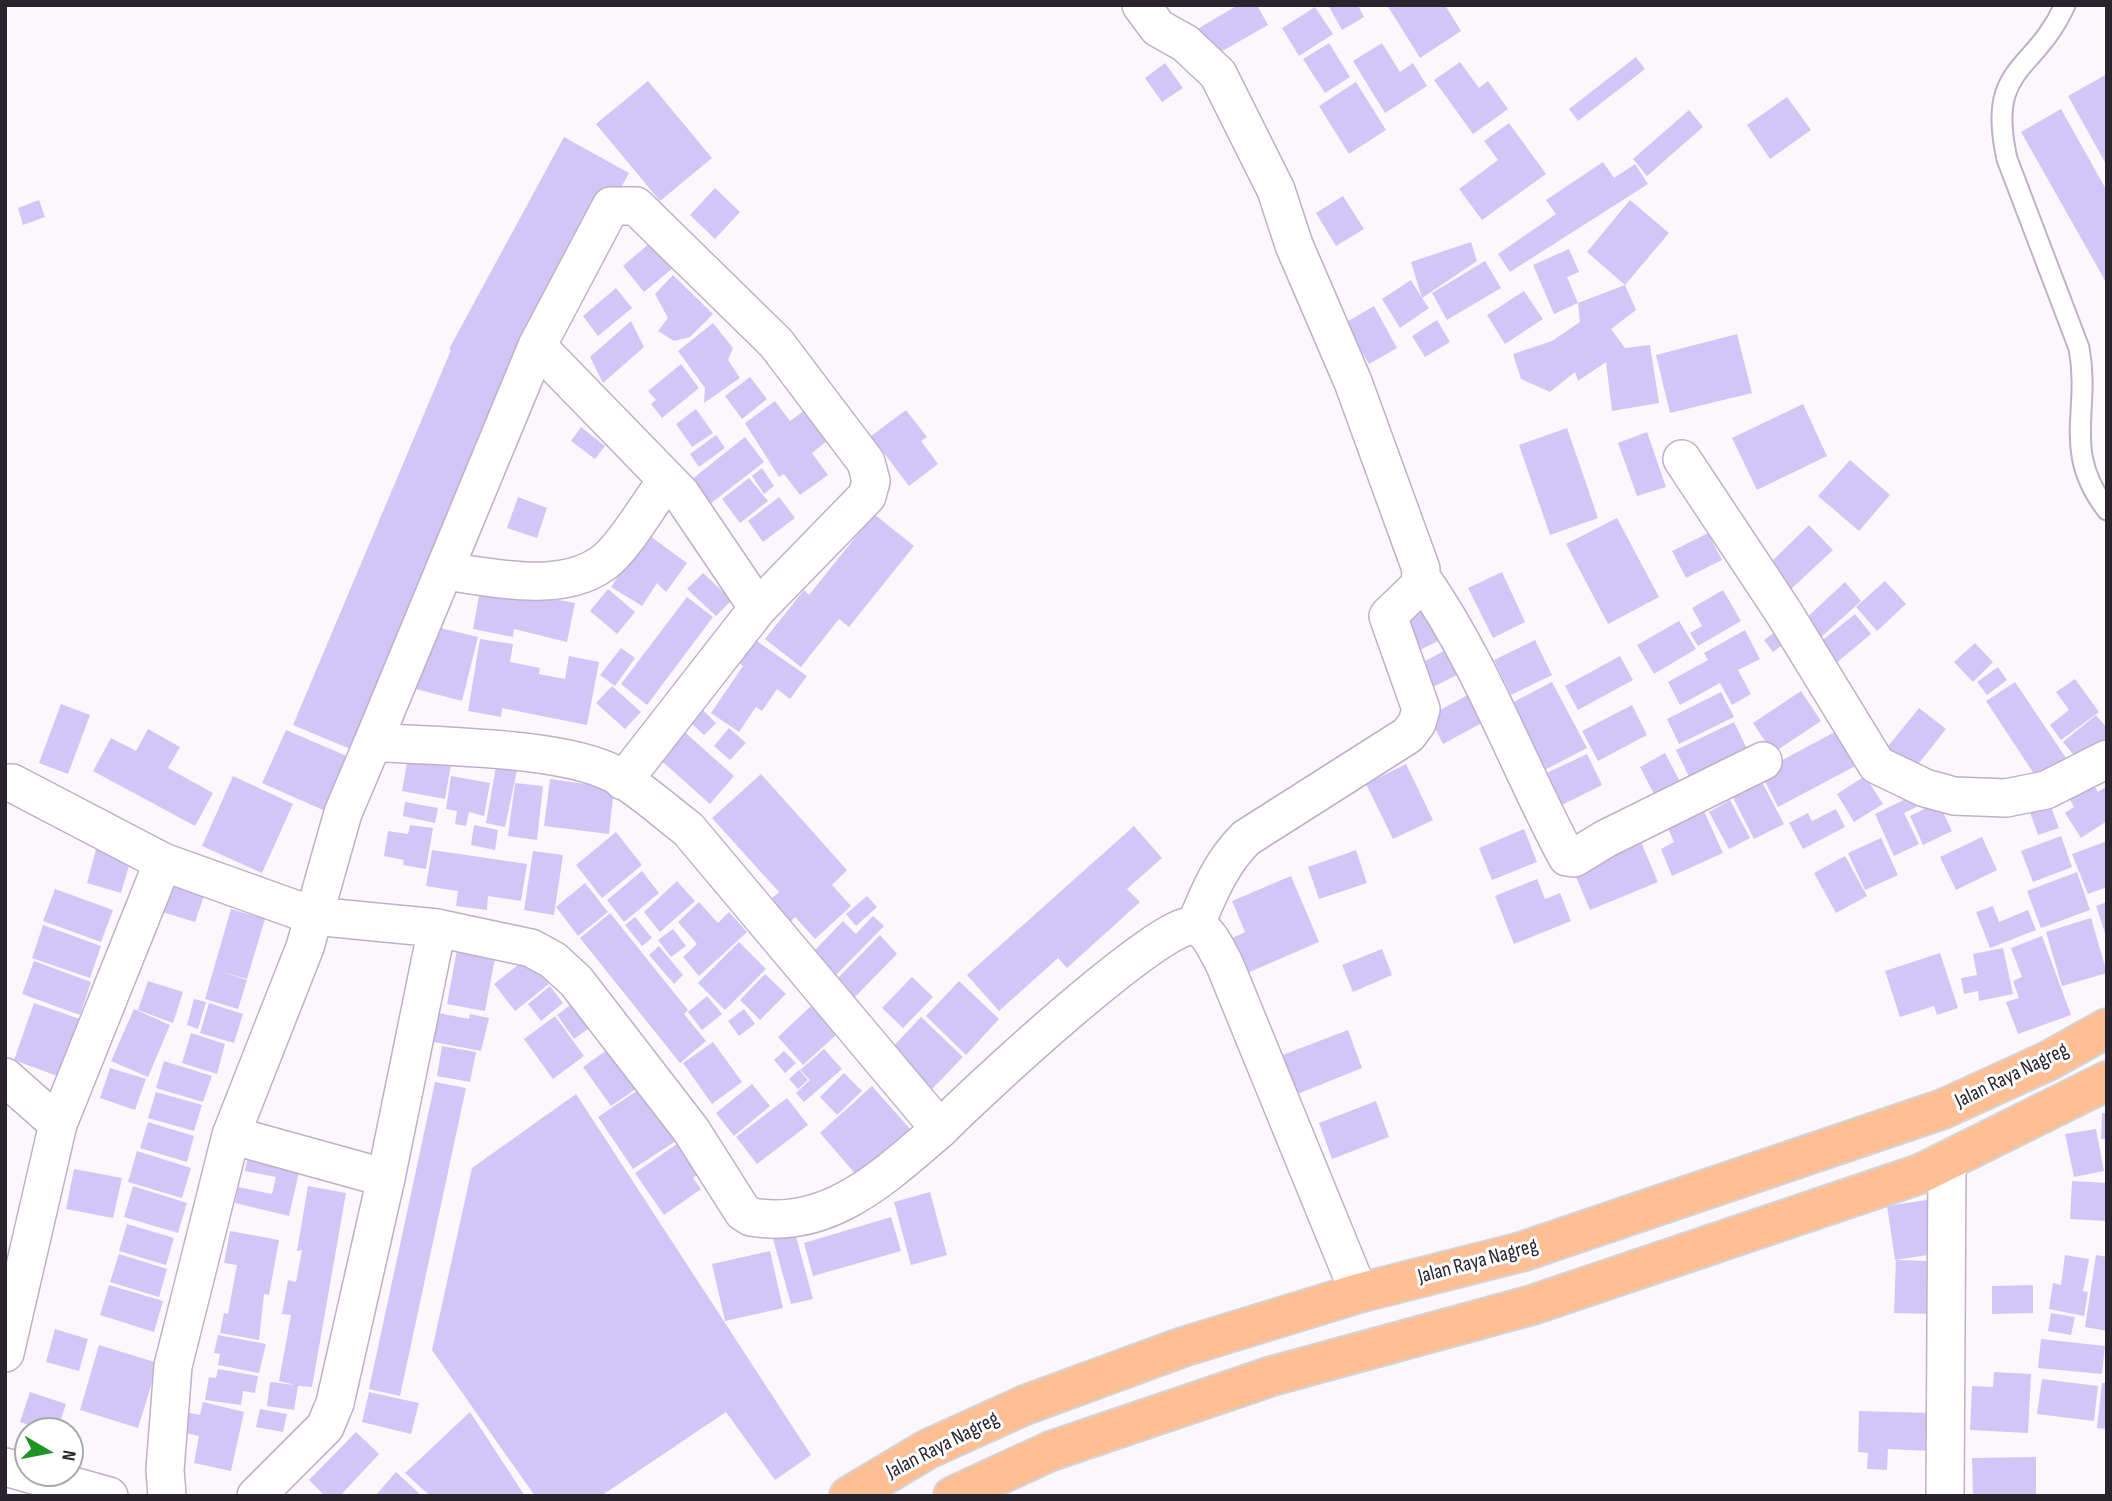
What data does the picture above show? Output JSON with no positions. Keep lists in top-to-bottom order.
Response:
{
  "streets": {
    "highway": ["Jalan Raya Nagreg"]
  },
  "north": "right"
}
